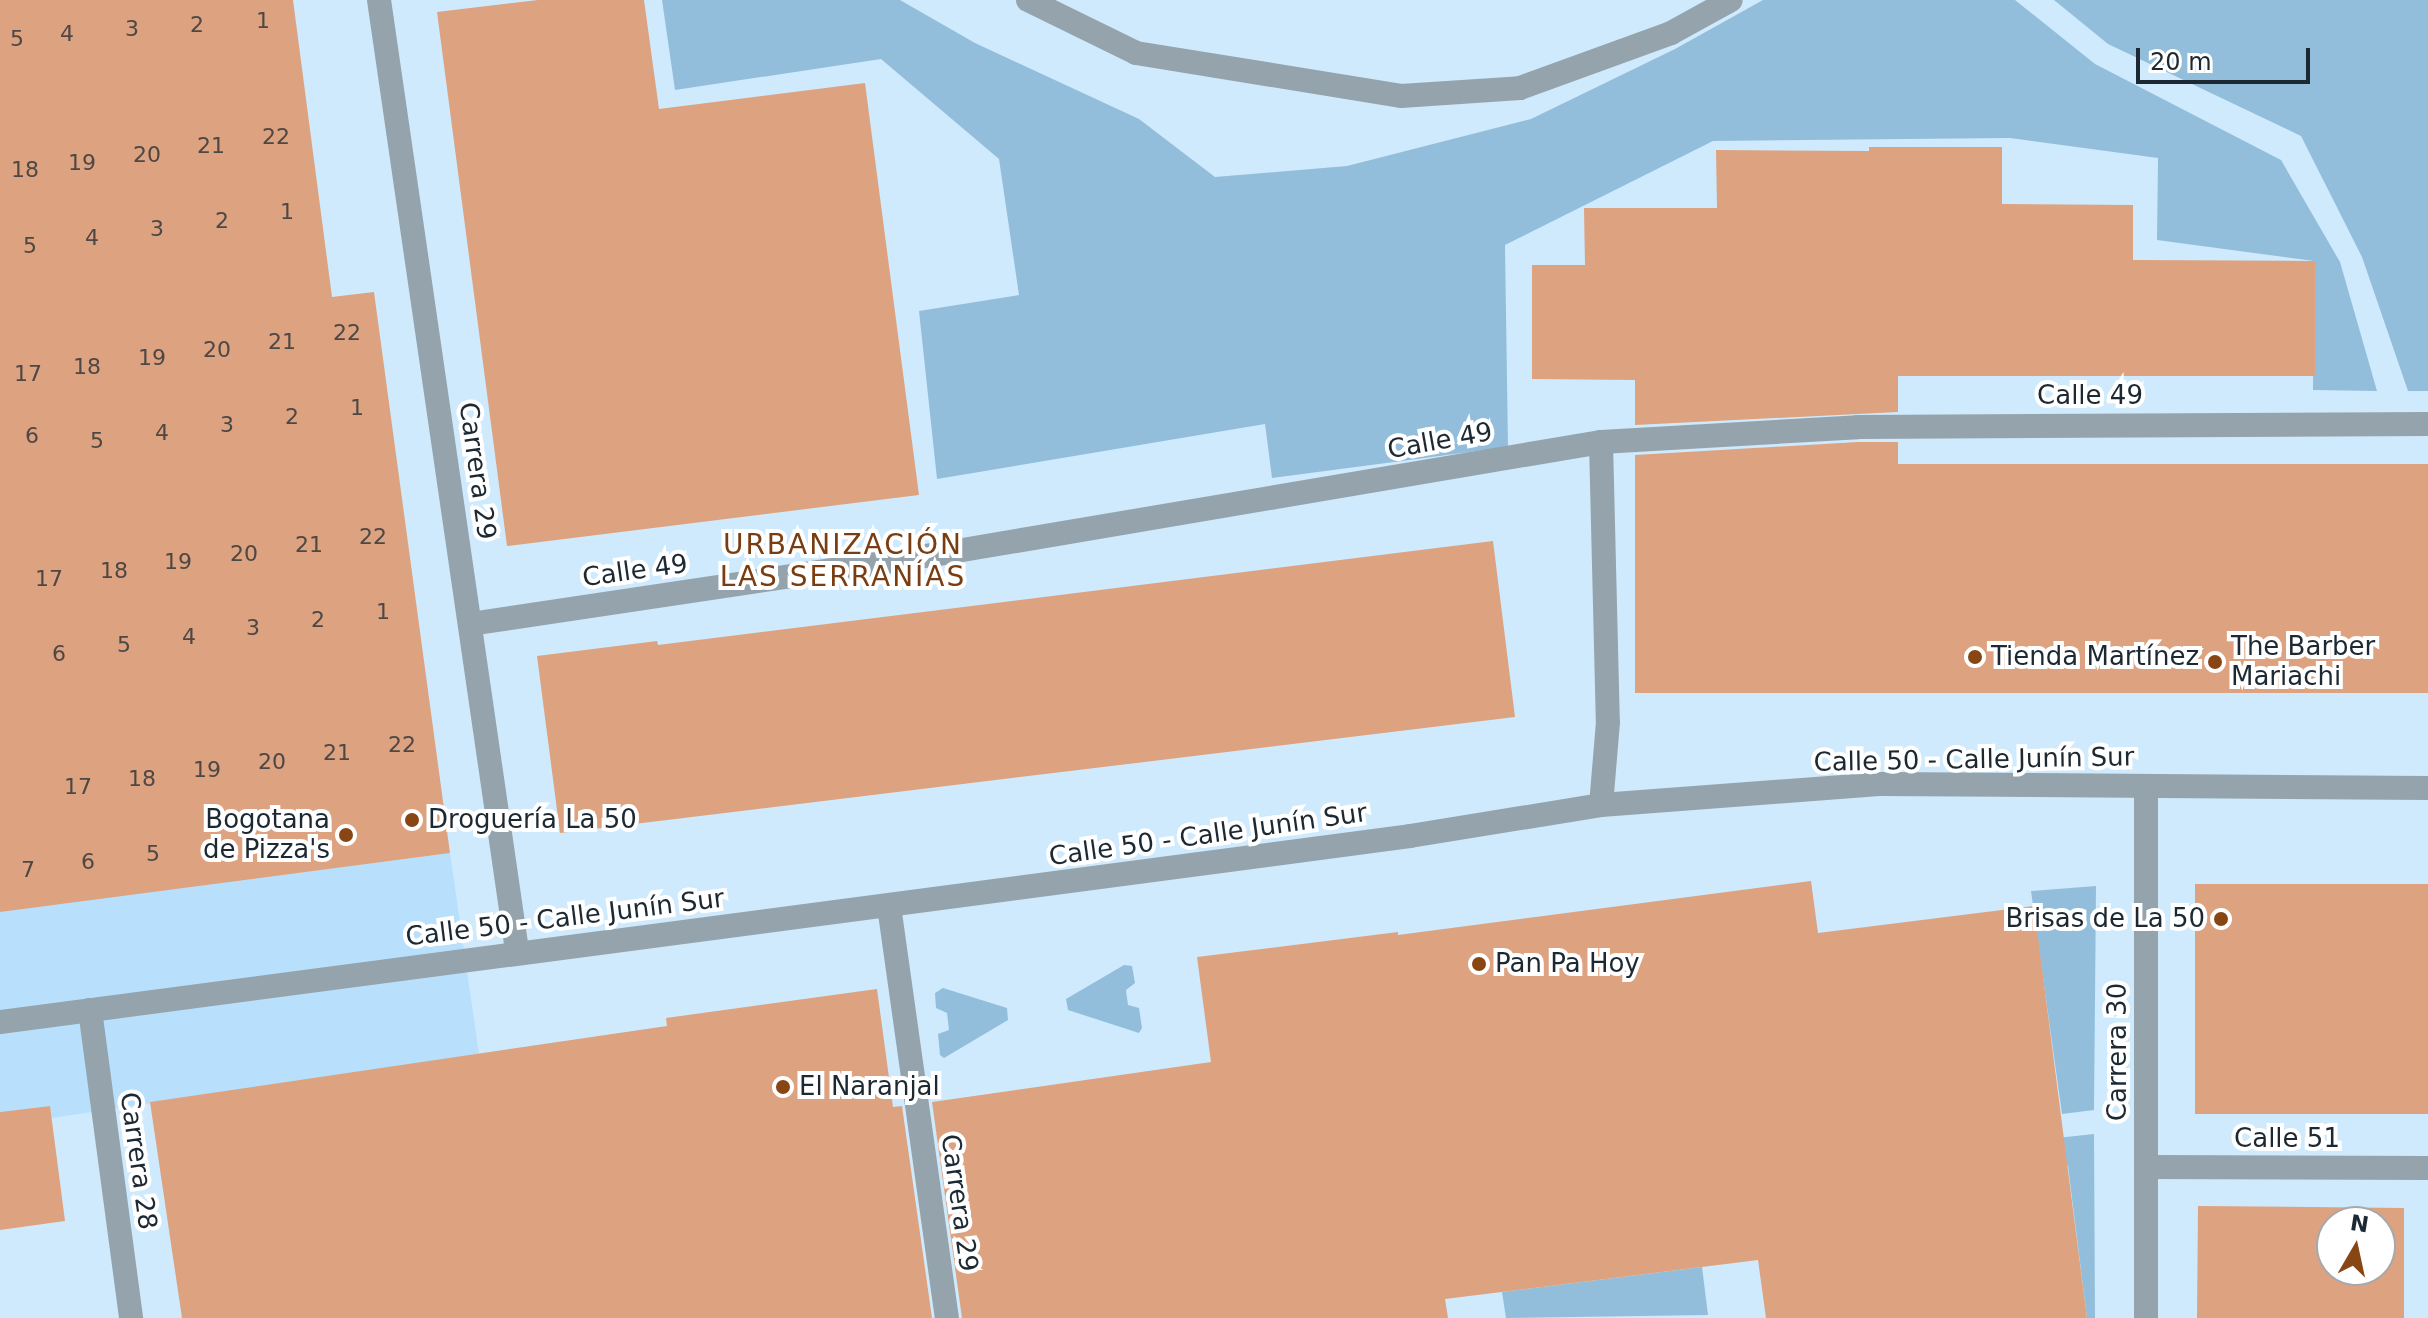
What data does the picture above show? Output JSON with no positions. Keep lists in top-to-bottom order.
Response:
{
  "streets": {
    "street": [
      "Calle 49",
      "Carrera 29",
      "Calle 50 - Calle Junín Sur",
      "Carrera 30",
      "Calle 51",
      "Carrera 28"
    ]
  },
  "crossings": [
    ["Calle 49", "Carrera 29"],
    ["Carrera 29", "Calle 50 - Calle Junín Sur"],
    ["Calle 50 - Calle Junín Sur", "Carrera 30"],
    ["Calle 50 - Calle Junín Sur", "Carrera 28"],
    ["Carrera 30", "Calle 51"]
  ],
  "districts": ["URBANIZACIÓN LAS SERRANÍAS"],
  "places": [
    "Tienda Martínez",
    "The Barber Mariachi",
    "Droguería La 50",
    "Bogotana de Pizza's",
    "Brisas de La 50",
    "Pan Pa Hoy",
    "El Naranjal"
  ],
  "house_numbers": [
    "1",
    "2",
    "3",
    "4",
    "5",
    "22",
    "21",
    "20",
    "19",
    "18",
    "1",
    "2",
    "3",
    "4",
    "5",
    "22",
    "21",
    "20",
    "19",
    "18",
    "17",
    "1",
    "2",
    "3",
    "4",
    "6",
    "5",
    "22",
    "21",
    "20",
    "19",
    "18",
    "17",
    "1",
    "2",
    "3",
    "4",
    "5",
    "6",
    "22",
    "21",
    "20",
    "19",
    "18",
    "17",
    "5",
    "6",
    "7"
  ],
  "scale_bar": "20 m",
  "north": "top"
}
